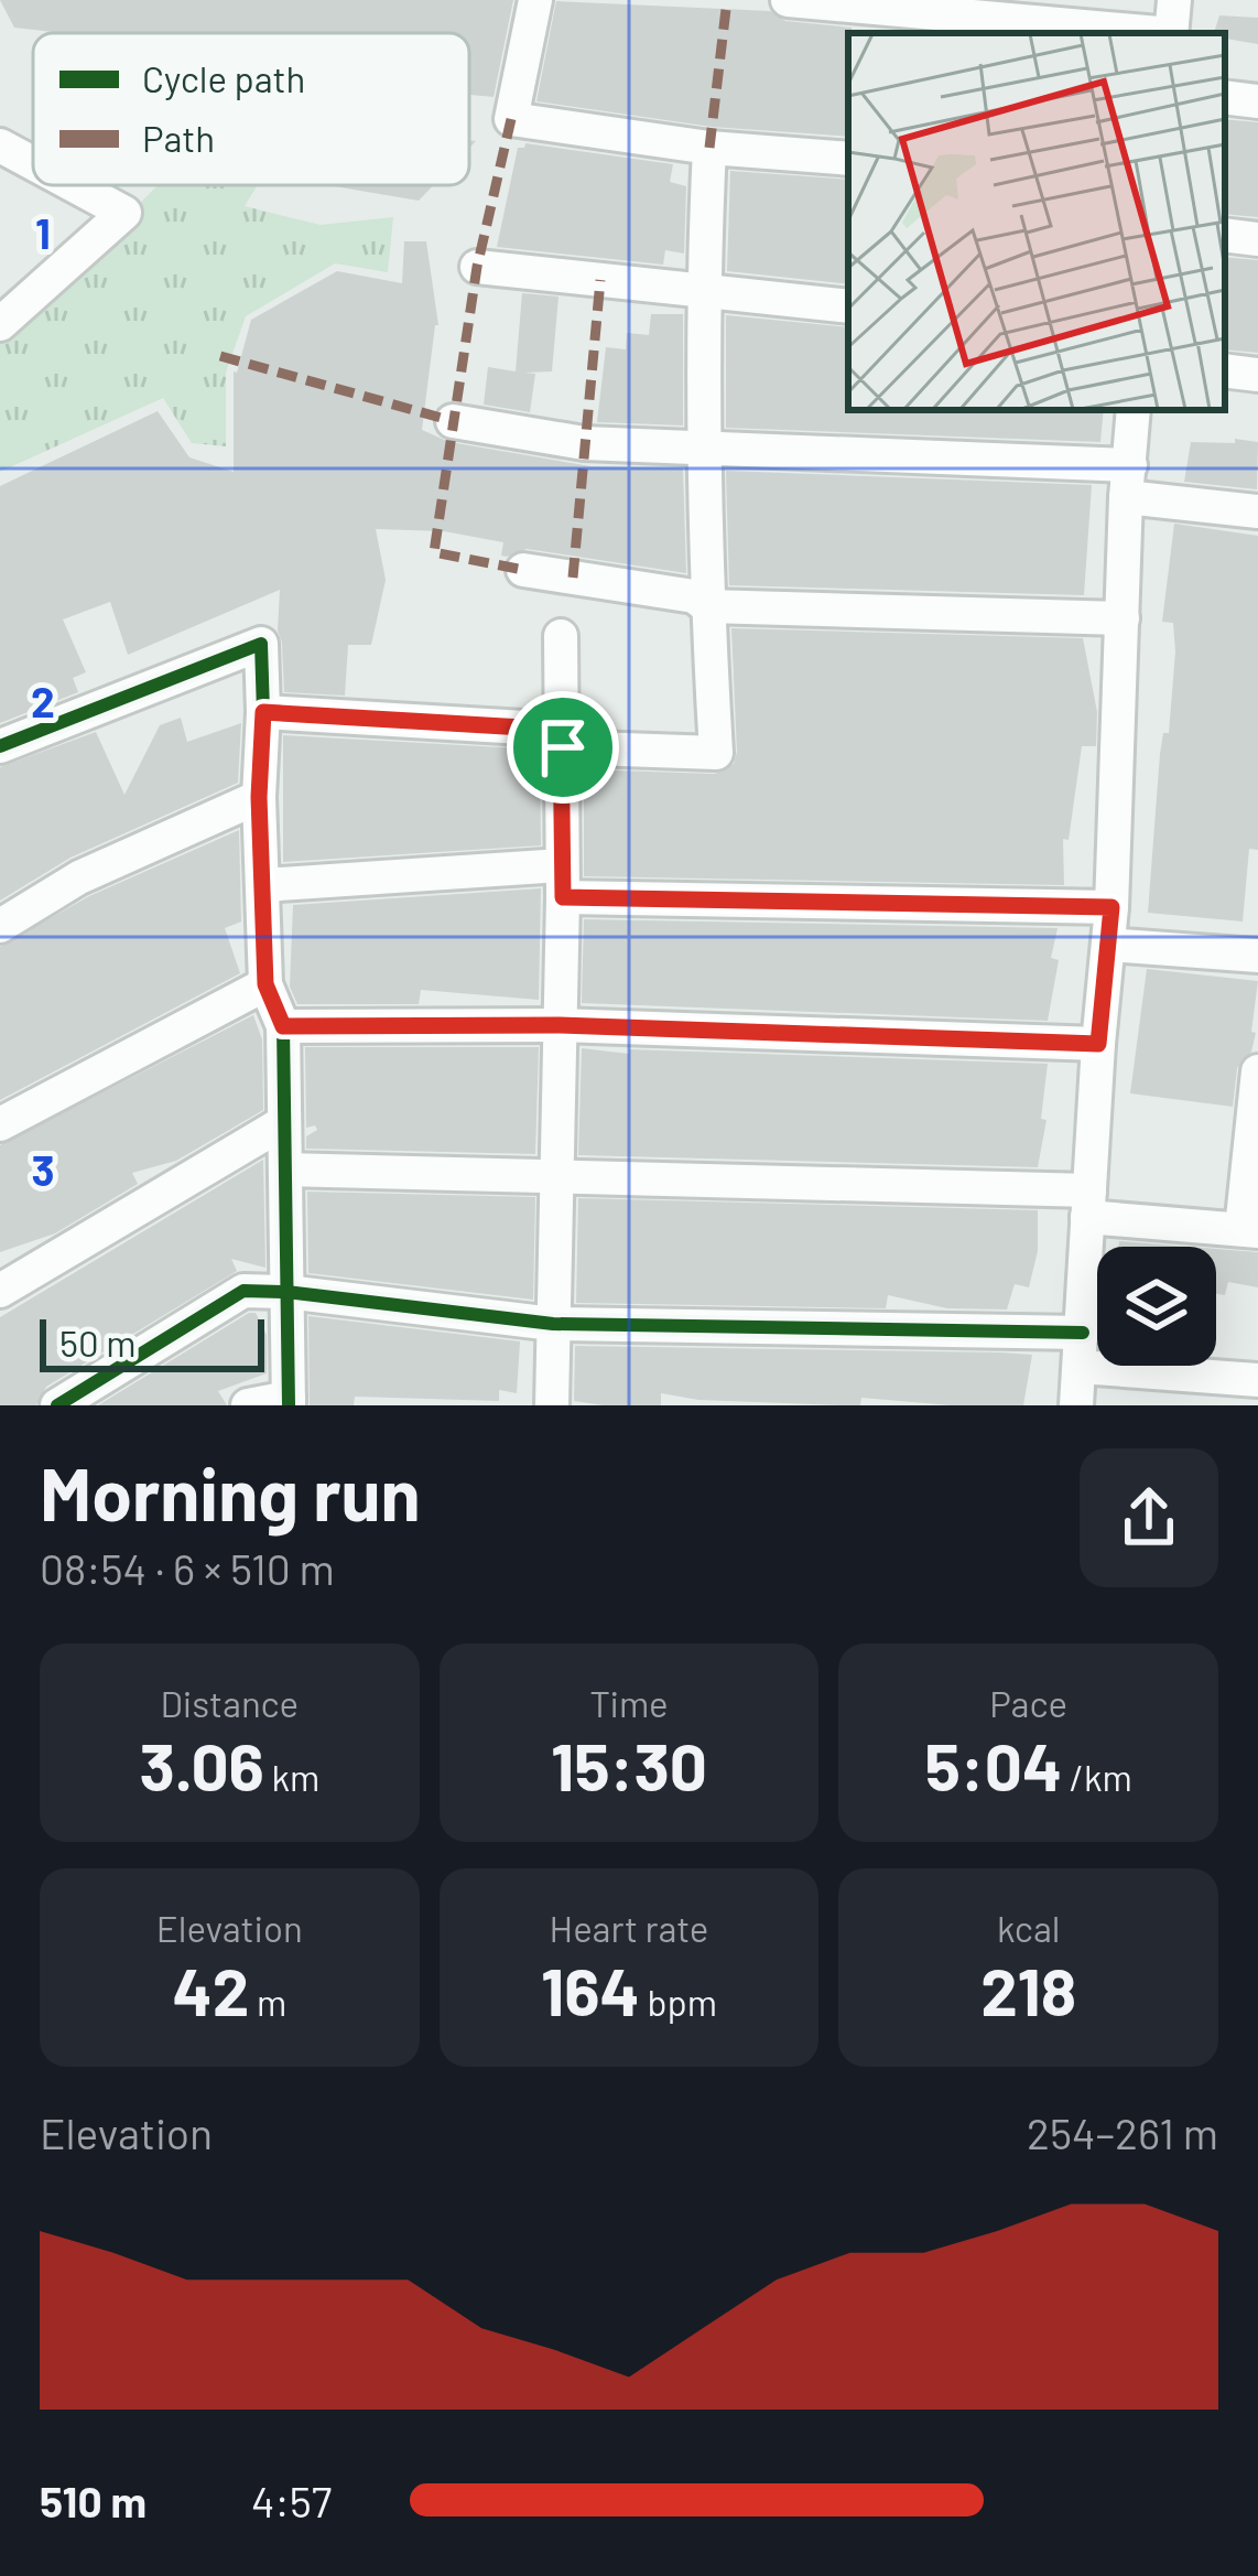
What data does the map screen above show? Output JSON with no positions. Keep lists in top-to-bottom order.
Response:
{
  "legend": ["Cycle path", "Path"],
  "scale_bar": "50 m",
  "page": {
    "scale": "50 m",
    "heading": ["Morning run", "08:54 · 6 × 510 m"],
    "stats": [
      ["Distance", "3.06 km"],
      ["Time", "15:30"],
      ["Pace", "5:04 /km"],
      ["Elevation", "42 m"],
      ["Heart rate", "164 bpm"],
      ["kcal", "218"]
    ],
    "chart": ["Elevation", "254–261 m"],
    "list": [
      {
        "name": "510 m",
        "note": "4:57"
      }
    ]
  },
  "grid": {
    "rows": ["1", "2", "3"]
  }
}
